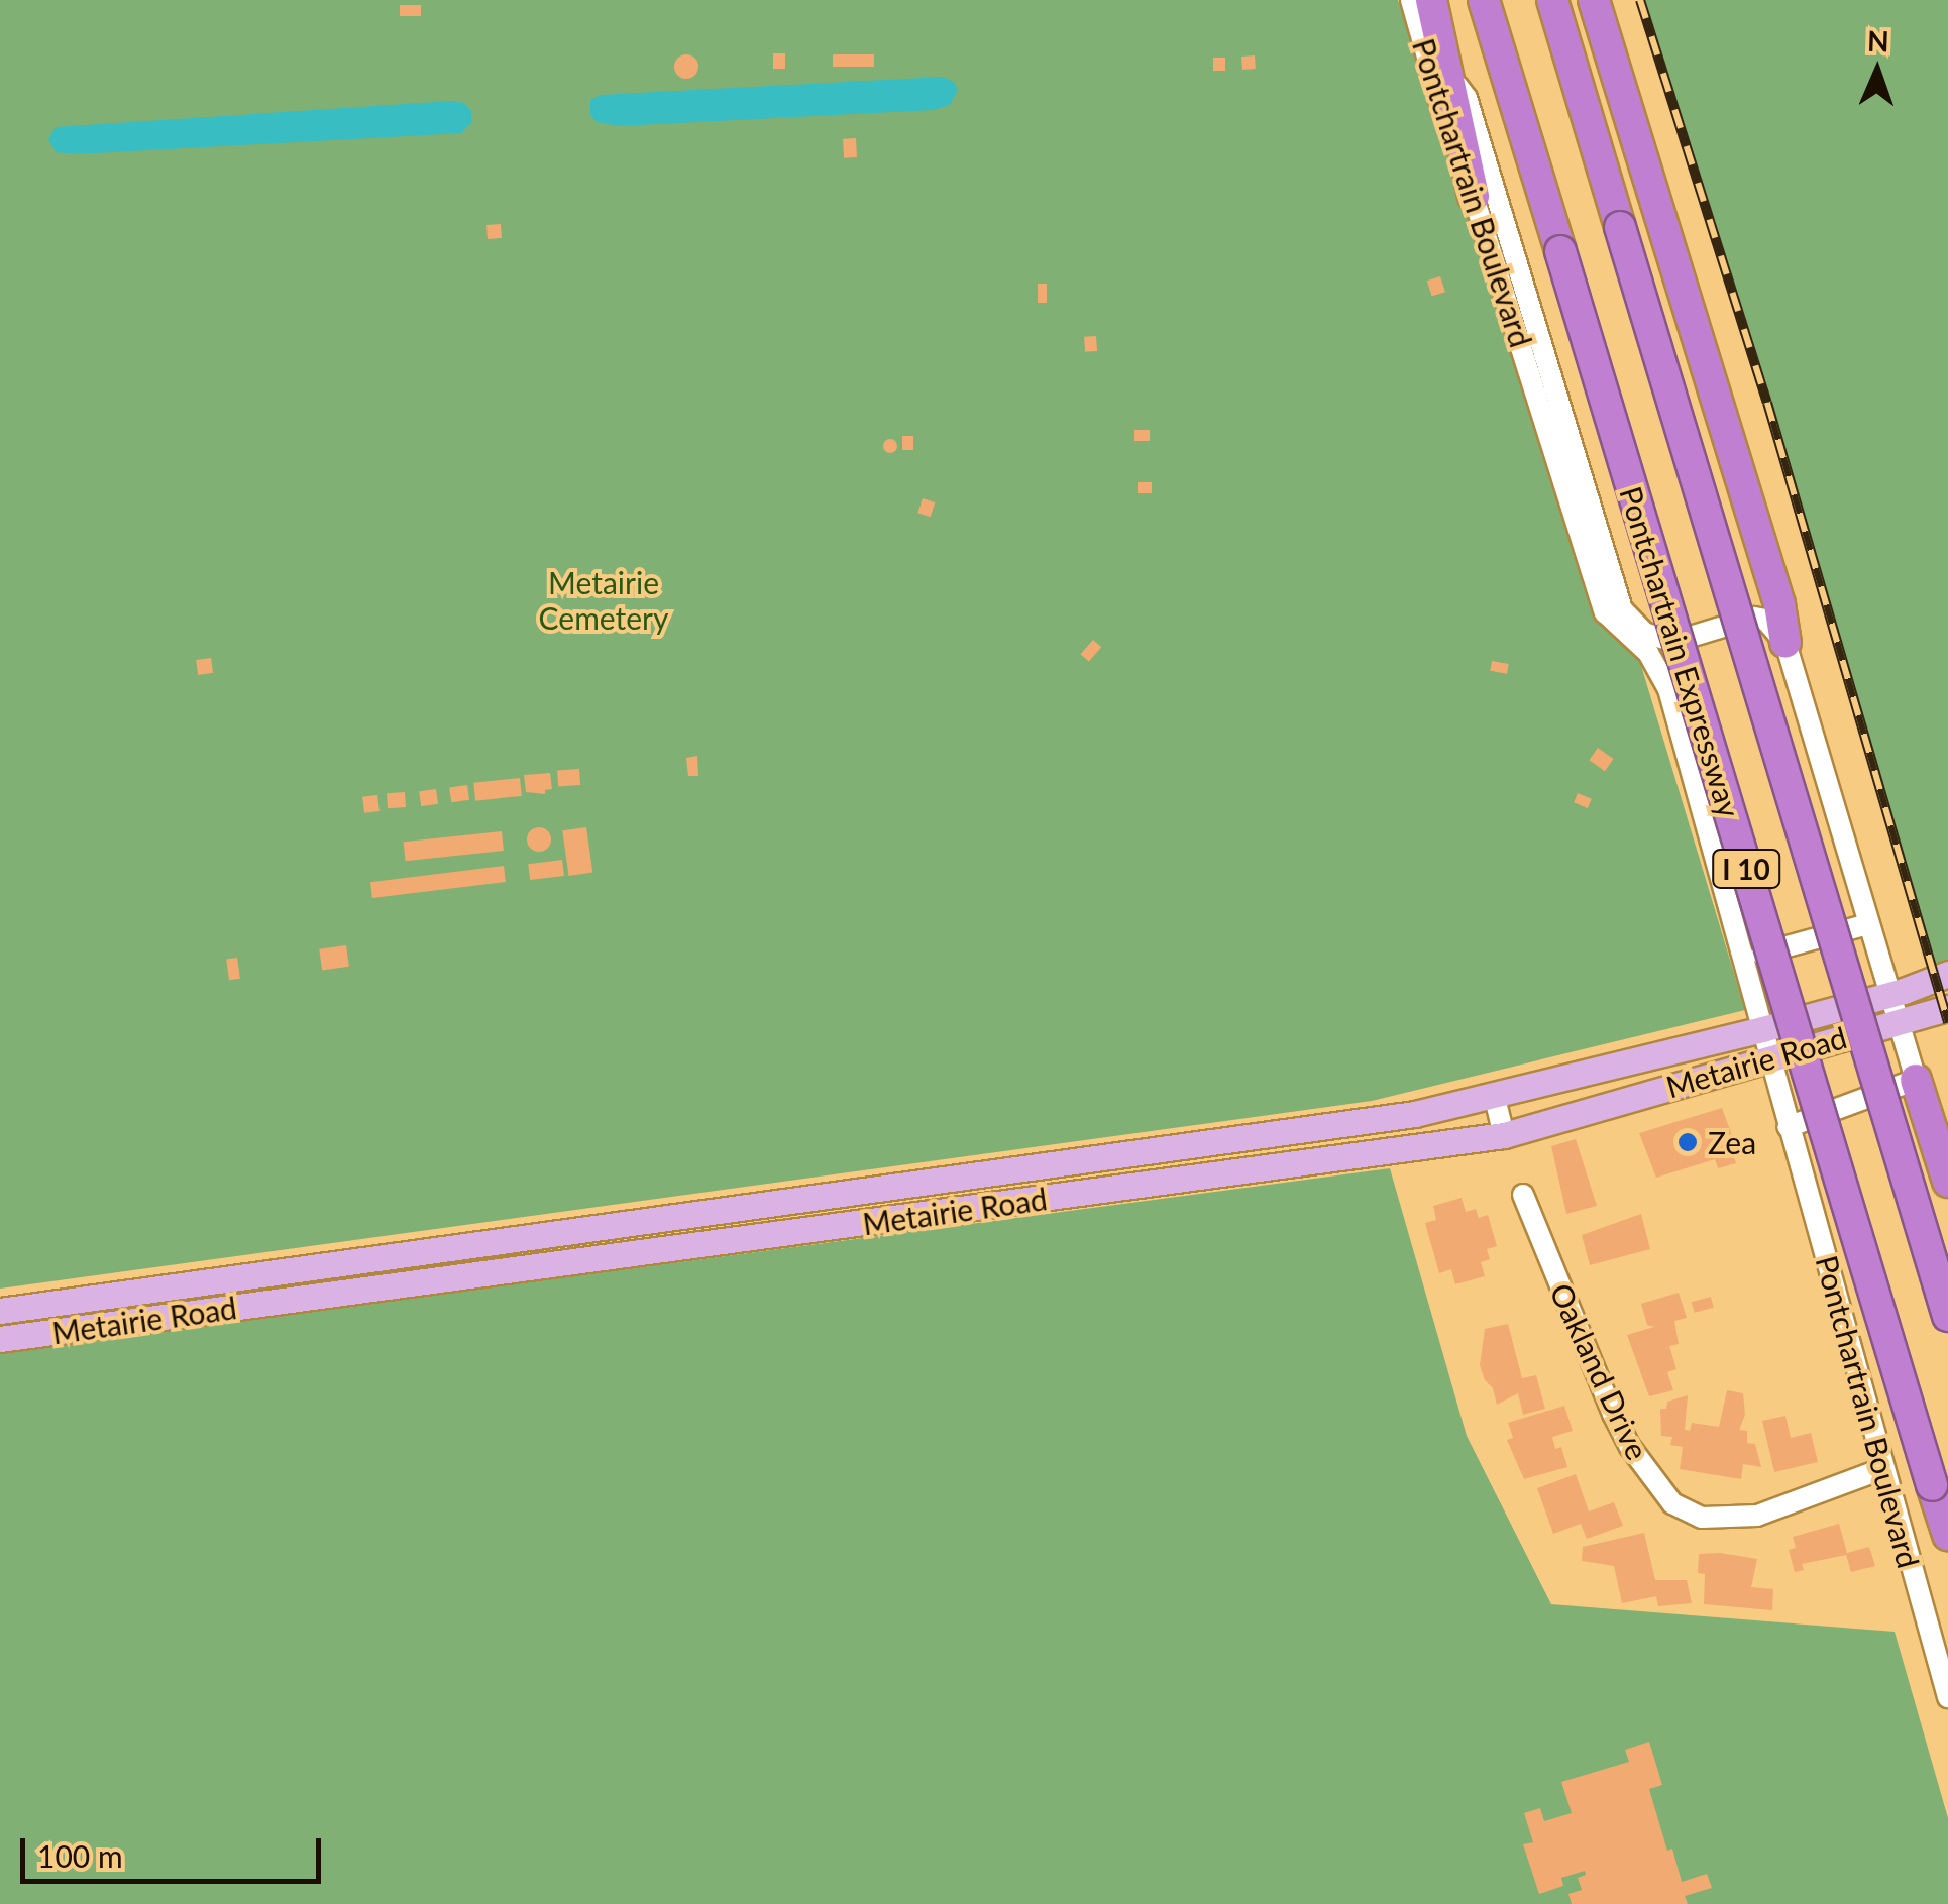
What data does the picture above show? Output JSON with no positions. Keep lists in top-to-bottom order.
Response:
{
  "streets": {
    "highway": ["Pontchartrain Expressway", "I 10"],
    "main road": ["Metairie Road"],
    "street": ["Pontchartrain Boulevard", "Oakland Drive"]
  },
  "crossings": [
    ["Pontchartrain Boulevard", "Metairie Road"],
    ["Pontchartrain Boulevard", "Oakland Drive"]
  ],
  "parks": ["Metairie Cemetery"],
  "places": ["Zea"],
  "scale_bar": "100 m",
  "north": "top"
}
